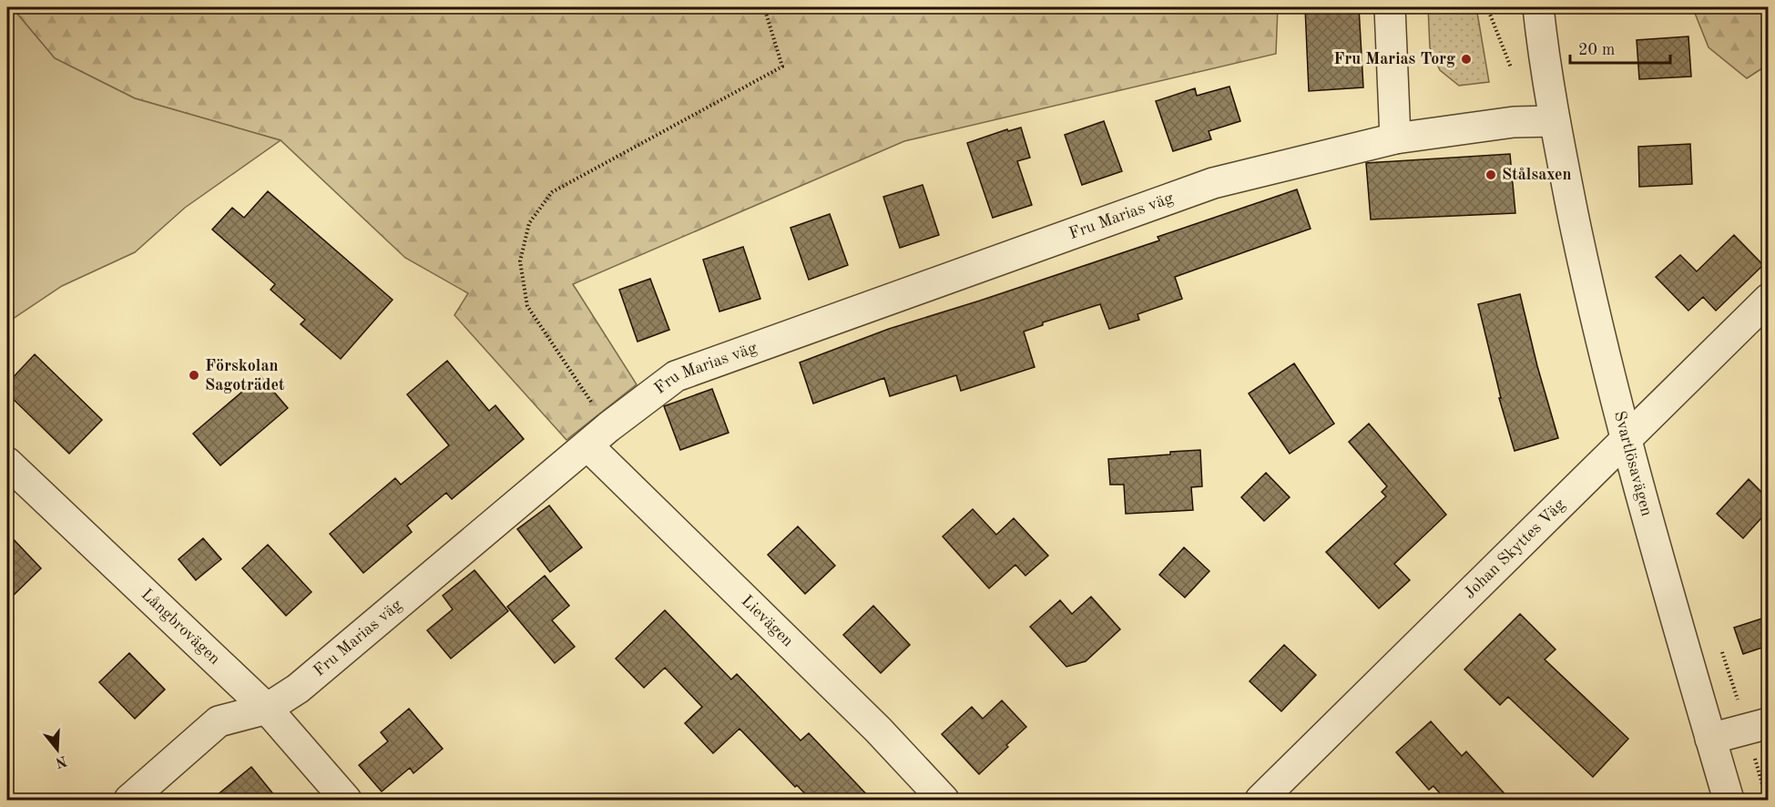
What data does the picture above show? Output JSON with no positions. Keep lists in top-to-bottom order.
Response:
{
  "streets": {
    "street": [
      "Fru Marias väg",
      "Svartlösavägen",
      "Johan Skyttes Väg",
      "Lievägen",
      "Långbrovägen"
    ]
  },
  "crossings": [
    ["Fru Marias väg", "Lievägen"],
    ["Fru Marias väg", "Långbrovägen"],
    ["Svartlösavägen", "Johan Skyttes Väg"]
  ],
  "places": ["Fru Marias Torg", "Stålsaxen", "Förskolan Sagoträdet"],
  "scale_bar": "20 m",
  "north": "bottom"
}
